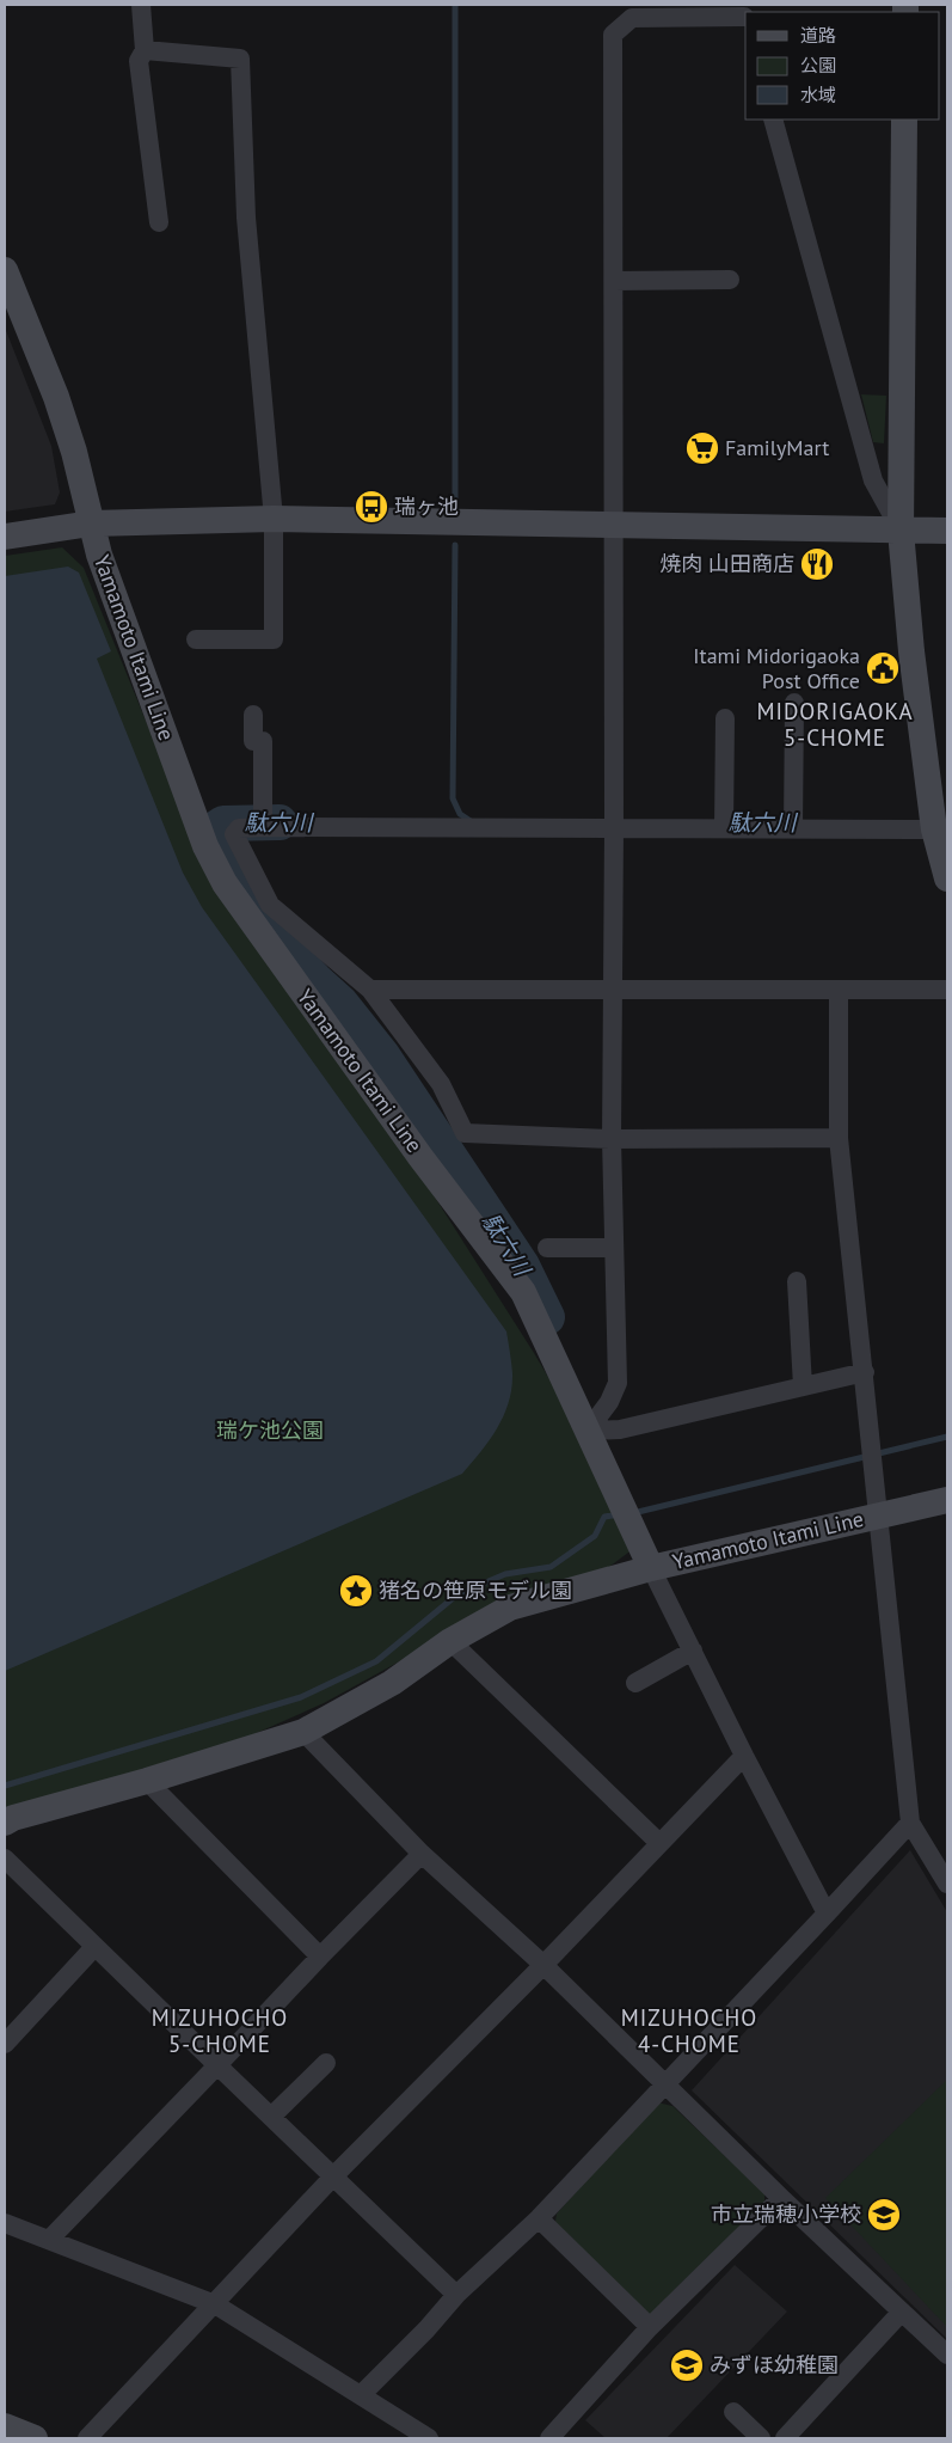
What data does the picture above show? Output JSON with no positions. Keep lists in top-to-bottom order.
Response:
{
  "streets": {
    "street": ["Yamamoto Itami Line"]
  },
  "districts": ["MIDORIGAOKA 5-CHOME", "MIZUHOCHO 5-CHOME", "MIZUHOCHO 4-CHOME"],
  "water": ["駄六川"],
  "parks": ["瑞ケ池公園"],
  "places": {
    "supermarket": ["FamilyMart"],
    "bus stop": ["瑞ヶ池"],
    "restaurant": ["焼肉 山田商店"],
    "public building": ["Itami Midorigaoka Post Office"],
    "place": ["猪名の笹原モデル園"],
    "school or university": ["市立瑞穂小学校", "みずほ幼稚園"]
  },
  "legend": ["道路", "公園", "水域"]
}
